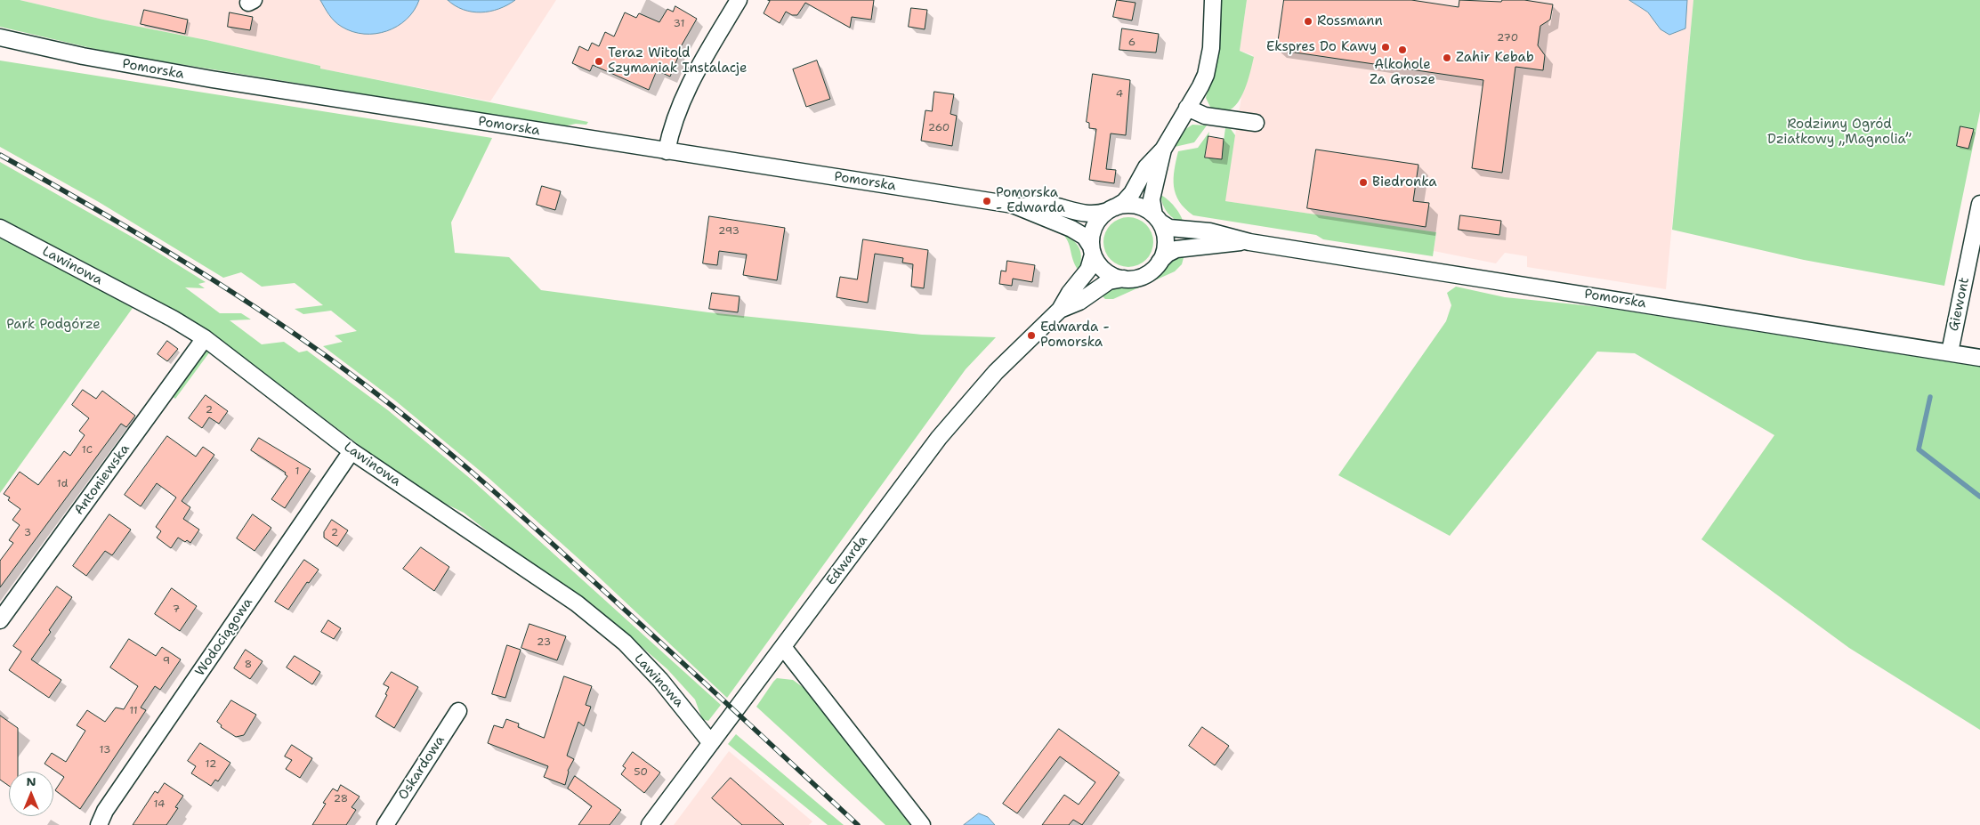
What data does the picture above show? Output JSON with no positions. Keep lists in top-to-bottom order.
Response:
{
  "streets": {
    "street": [
      "Pomorska",
      "Lawinowa",
      "Giewont",
      "Antoniewska",
      "Edwarda",
      "Wodociągowa",
      "Oskardowa"
    ]
  },
  "crossings": [
    ["Pomorska", "Giewont"],
    ["Pomorska", "Edwarda"],
    ["Lawinowa", "Antoniewska"],
    ["Lawinowa", "Edwarda"],
    ["Lawinowa", "Wodociągowa"]
  ],
  "parks": ["Rodzinny Ogród Działkowy „Magnolia”", "Park Podgórze"],
  "places": [
    "Rossmann",
    "Ekspres Do Kawy",
    "Alkohole Za Grosze",
    "Zahir Kebab",
    "Teraz Witold Szymaniak Instalacje",
    "Biedronka",
    "Pomorska - Edwarda",
    "Edwarda - Pomorska"
  ],
  "house_numbers": [
    "31",
    "270",
    "6",
    "4",
    "260",
    "293",
    "2",
    "1C",
    "1",
    "1d",
    "3",
    "2",
    "7",
    "23",
    "9",
    "8",
    "11",
    "13",
    "12",
    "50",
    "28",
    "14"
  ],
  "north": "top"
}
